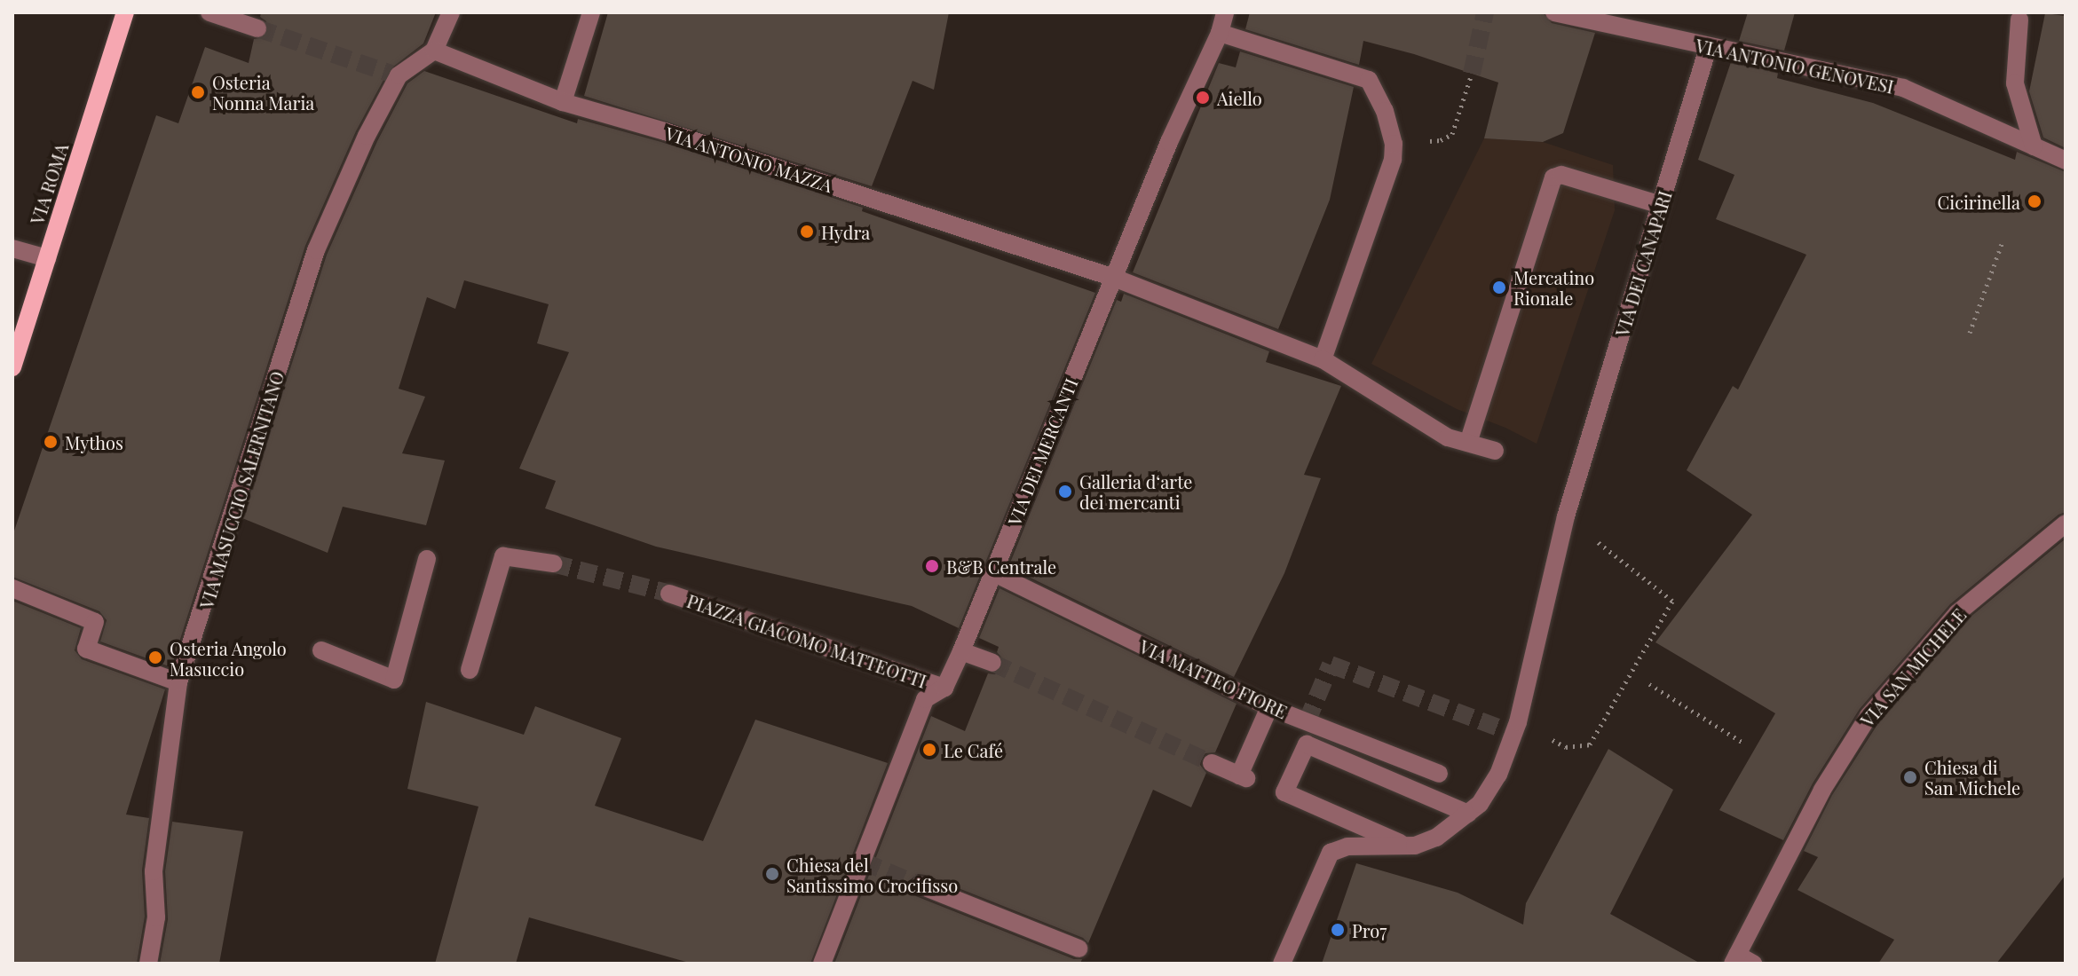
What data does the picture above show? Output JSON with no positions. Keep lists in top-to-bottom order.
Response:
{
  "streets": {
    "main road": ["VIA ROMA"],
    "street": [
      "VIA ANTONIO GENOVESI",
      "VIA ANTONIO MAZZA",
      "VIA DEI CANAPARI",
      "VIA DEI MERCANTI",
      "VIA MASUCCIO SALERNITANO",
      "PIAZZA GIACOMO MATTEOTTI",
      "VIA SAN MICHELE",
      "VIA MATTEO FIORE"
    ]
  },
  "crossings": [
    ["VIA ANTONIO GENOVESI", "VIA DEI CANAPARI"],
    ["VIA ANTONIO MAZZA", "VIA DEI MERCANTI"],
    ["VIA ANTONIO MAZZA", "VIA MASUCCIO SALERNITANO"],
    ["VIA DEI MERCANTI", "PIAZZA GIACOMO MATTEOTTI"],
    ["VIA DEI MERCANTI", "VIA MATTEO FIORE"]
  ],
  "places": [
    "Osteria Nonna Maria",
    "Aiello",
    "Cicirinella",
    "Hydra",
    "Mercatino Rionale",
    "Mythos",
    "Galleria d‘arte dei mercanti",
    "B&B Centrale",
    "Osteria Angolo Masuccio",
    "Le Café",
    "Chiesa di San Michele",
    "Chiesa del Santissimo Crocifisso",
    "Pro7"
  ]
}
